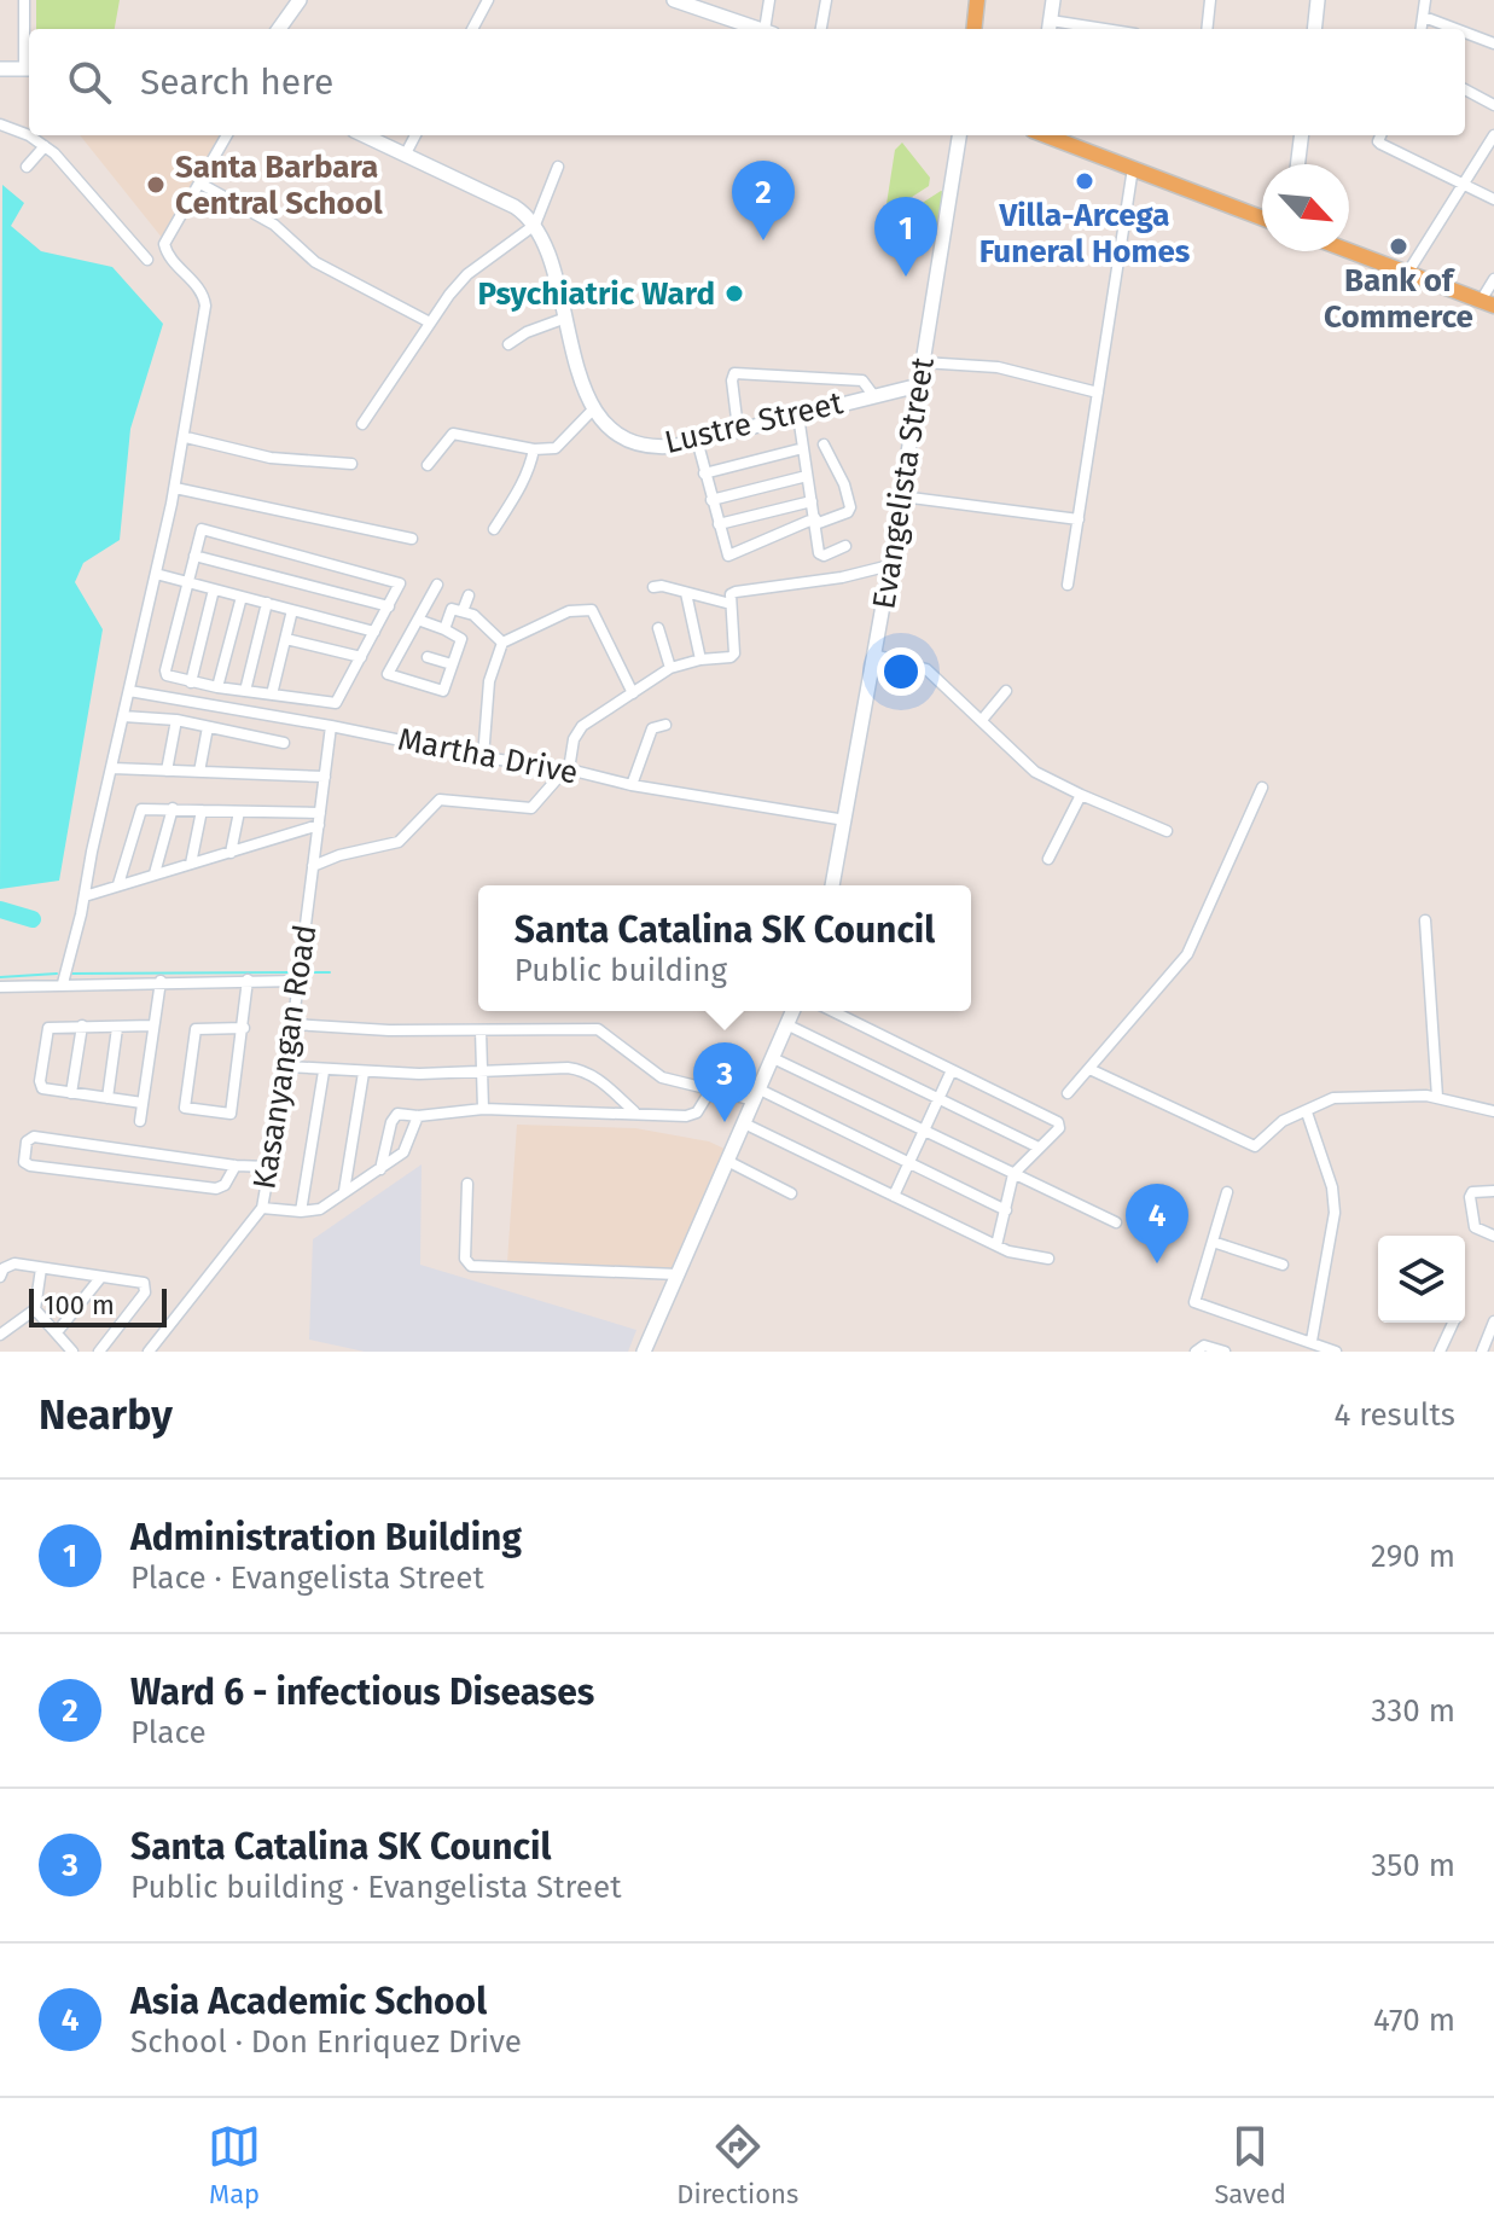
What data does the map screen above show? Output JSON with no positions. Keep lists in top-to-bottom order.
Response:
{
  "streets": {
    "main road": ["Lustre Street", "Evangelista Street"],
    "street": ["Martha Drive", "Kasanyangan Road"]
  },
  "crossings": [
    ["Lustre Street", "Evangelista Street"],
    ["Evangelista Street", "Martha Drive"],
    ["Martha Drive", "Kasanyangan Road"]
  ],
  "places": [
    "Villa-Arcega Funeral Homes",
    "Santa Barbara Central School",
    "Bank of Commerce",
    "Psychiatric Ward"
  ],
  "scale_bar": "100 m",
  "north": "bottom right",
  "page": {
    "search": "Search here",
    "pins": [
      "2",
      "1",
      "3",
      "4"
    ],
    "popup": ["Santa Catalina SK Council", "Public building"],
    "scale": "100 m",
    "heading": ["Nearby", "4 results"],
    "list": [
      {
        "mark": "1",
        "name": "Administration Building",
        "note": "Place · Evangelista Street",
        "value": "290 m"
      },
      {
        "mark": "2",
        "name": "Ward 6 - infectious Diseases",
        "note": "Place",
        "value": "330 m"
      },
      {
        "mark": "3",
        "name": "Santa Catalina SK Council",
        "note": "Public building · Evangelista Street",
        "value": "350 m"
      },
      {
        "mark": "4",
        "name": "Asia Academic School",
        "note": "School · Don Enriquez Drive",
        "value": "470 m"
      }
    ],
    "nav": ["Map", "Directions", "Saved"]
  }
}
